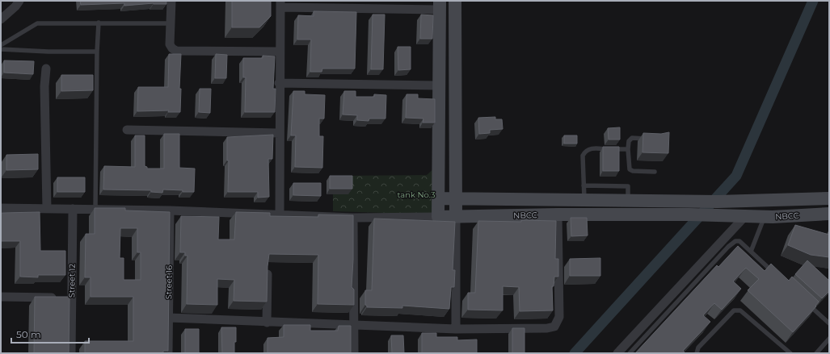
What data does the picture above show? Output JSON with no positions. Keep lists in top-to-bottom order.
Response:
{
  "streets": {
    "street": ["NBCC", "Street 12", "Street 16"]
  },
  "parks": ["tank No.3"],
  "scale_bar": "50 m"
}
